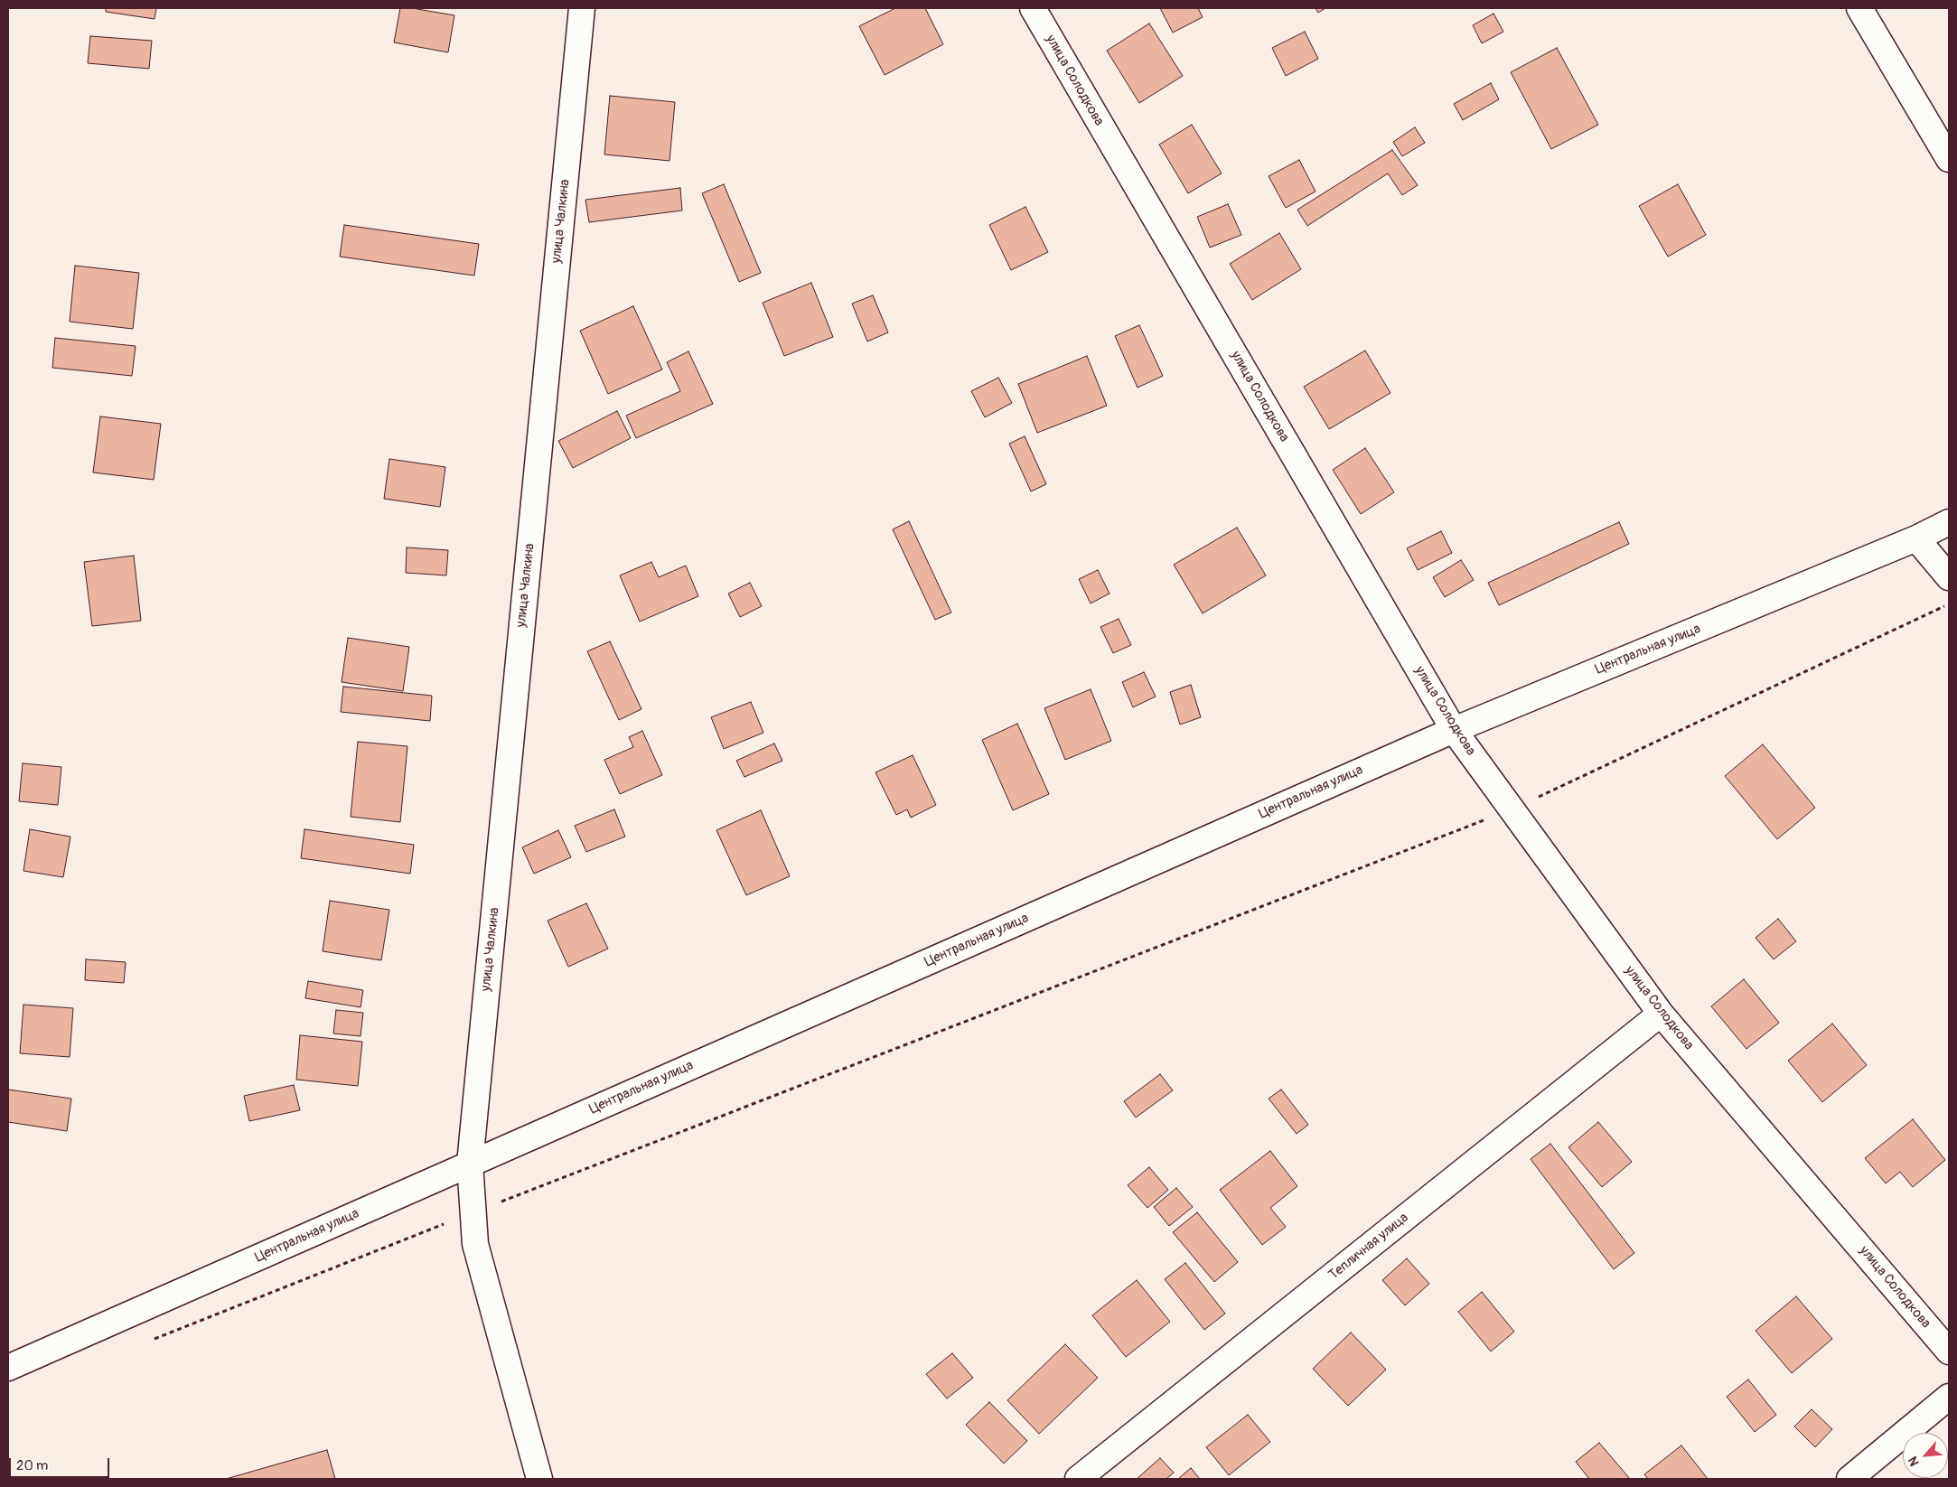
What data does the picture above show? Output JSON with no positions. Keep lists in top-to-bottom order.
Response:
{
  "streets": {
    "street": [
      "улица Солодкова",
      "улица Чалкина",
      "Центральная улица",
      "Тепличная улица"
    ]
  },
  "crossings": [
    ["улица Солодкова", "Центральная улица"],
    ["улица Солодкова", "Тепличная улица"],
    ["улица Чалкина", "Центральная улица"]
  ],
  "scale_bar": "20 m",
  "north": "bottom left"
}
